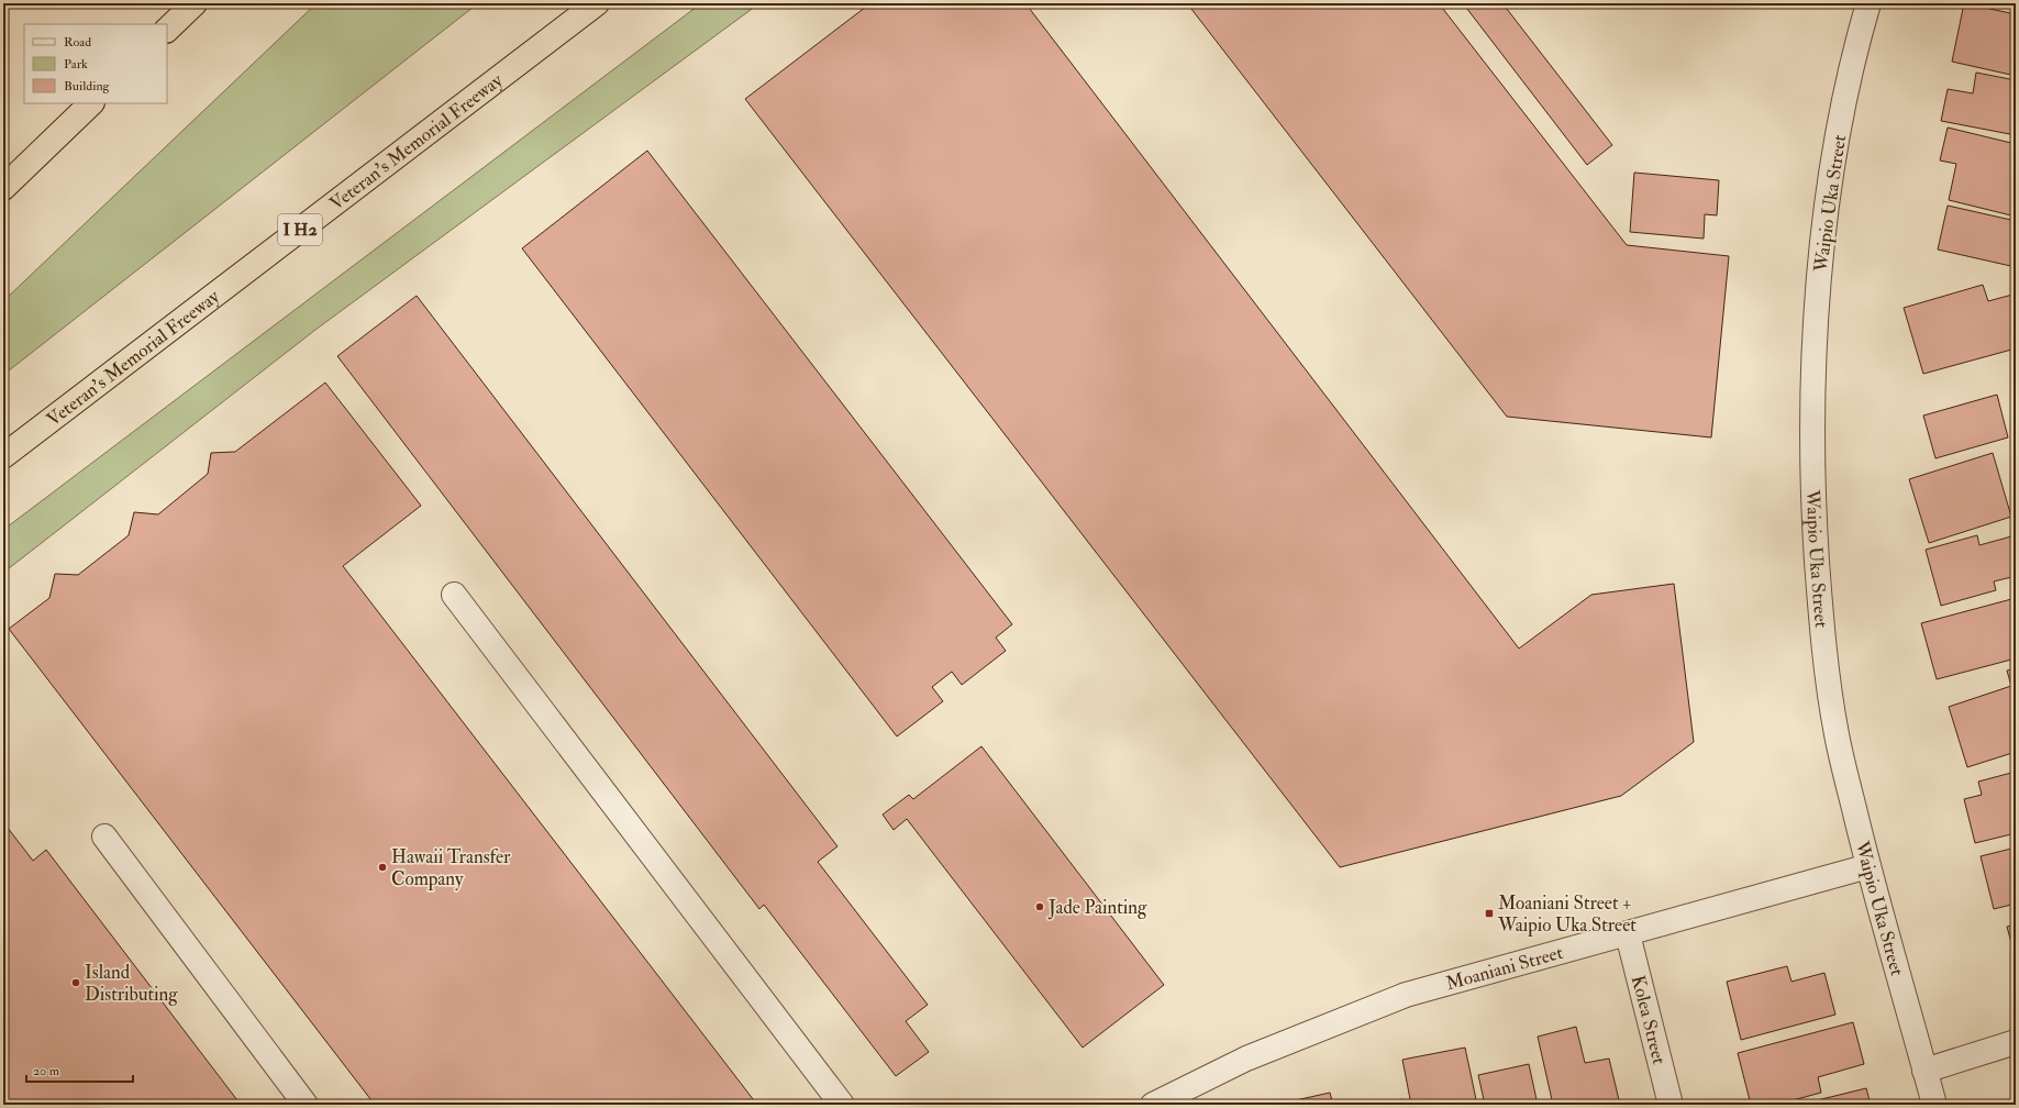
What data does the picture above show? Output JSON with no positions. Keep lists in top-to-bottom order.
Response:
{
  "streets": {
    "highway": ["Veteran's Memorial Freeway", "I H2"],
    "street": ["Waipio Uka Street", "Moaniani Street", "Kolea Street"]
  },
  "crossings": [
    ["Waipio Uka Street", "Moaniani Street"],
    ["Moaniani Street", "Kolea Street"]
  ],
  "places": {
    "other": ["Hawaii Transfer Company", "Jade Painting", "Island Distributing"],
    "transit": ["Moaniani Street + Waipio Uka Street"]
  },
  "legend": ["Road", "Park", "Building"],
  "scale_bar": "20 m"
}
